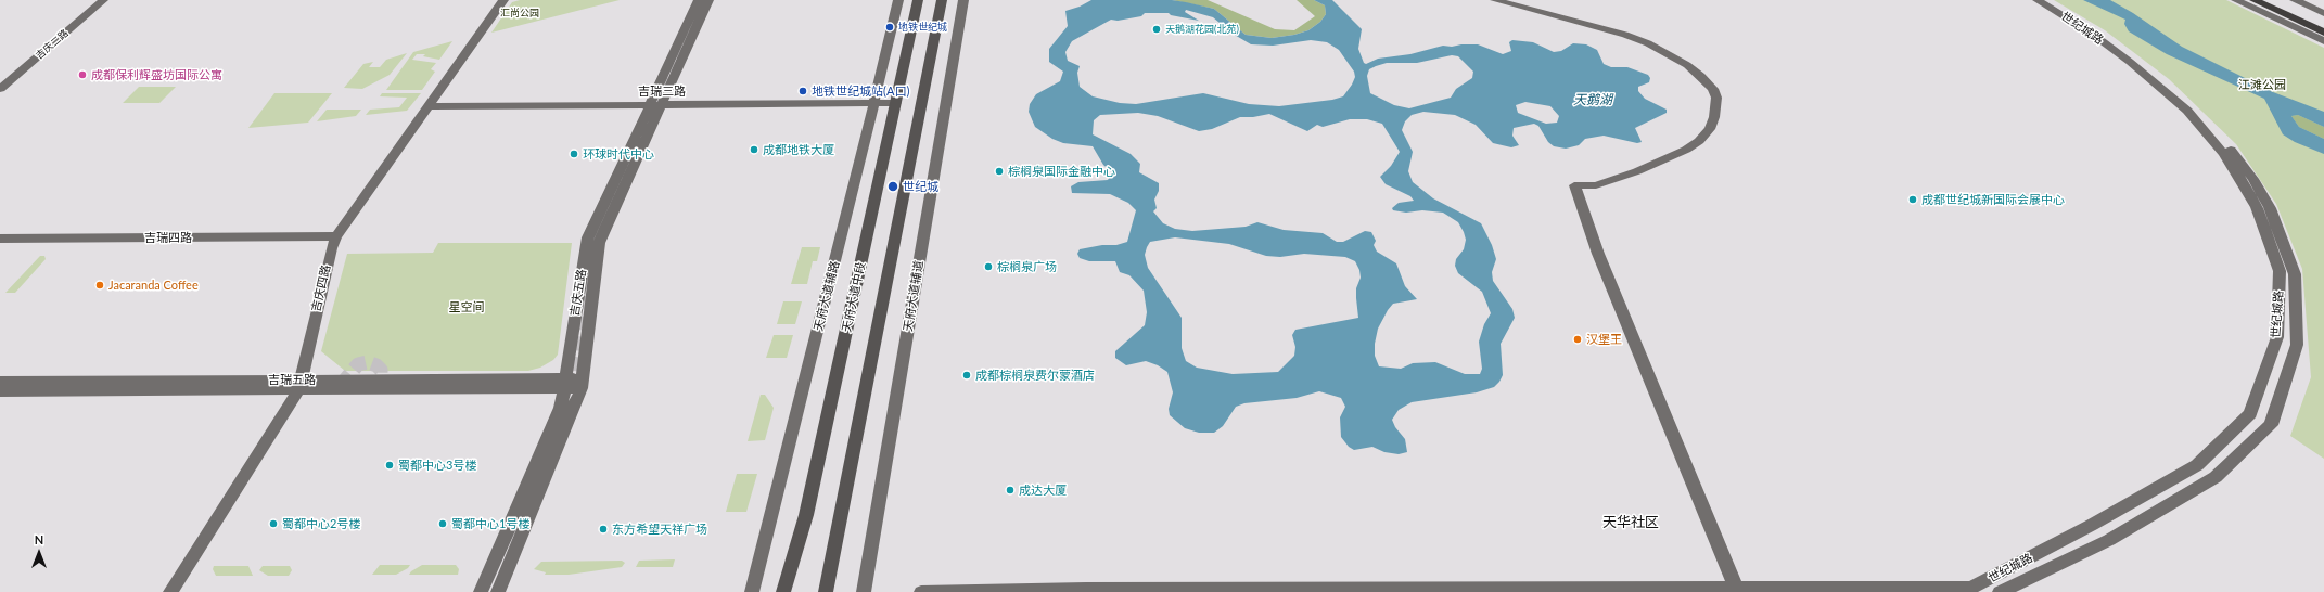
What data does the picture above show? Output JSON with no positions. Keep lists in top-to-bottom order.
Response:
{
  "streets": {
    "main road": ["天府大道中段"],
    "street": [
      "世纪城路",
      "吉庆二路",
      "吉瑞三路",
      "吉瑞四路",
      "吉庆四路",
      "吉庆五路",
      "天府大道辅路",
      "天府大道辅道",
      "吉瑞五路"
    ]
  },
  "crossings": [
    ["吉瑞三路", "吉庆四路"],
    ["吉瑞三路", "吉庆五路"],
    ["吉瑞三路", "天府大道辅路"],
    ["吉瑞三路", "天府大道中段"],
    ["吉瑞四路", "吉庆四路"],
    ["吉庆四路", "吉瑞五路"],
    ["吉庆五路", "吉瑞五路"]
  ],
  "districts": ["天华社区"],
  "water": ["天鹅湖"],
  "parks": ["汇尚公园", "江滩公园", "星空间"],
  "places": [
    "地铁世纪城",
    "天鹅湖花园(北苑)",
    "成都保利辉盛坊国际公寓",
    "地铁世纪城站(A口)",
    "成都地铁大厦",
    "环球时代中心",
    "棕榈泉国际金融中心",
    "世纪城",
    "成都世纪城新国际会展中心",
    "棕榈泉广场",
    "Jacaranda Coffee",
    "汉堡王",
    "成都棕榈泉费尔蒙酒店",
    "蜀都中心3号楼",
    "成达大厦",
    "蜀都中心2号楼",
    "蜀都中心1号楼",
    "东方希望天祥广场"
  ],
  "north": "top"
}
